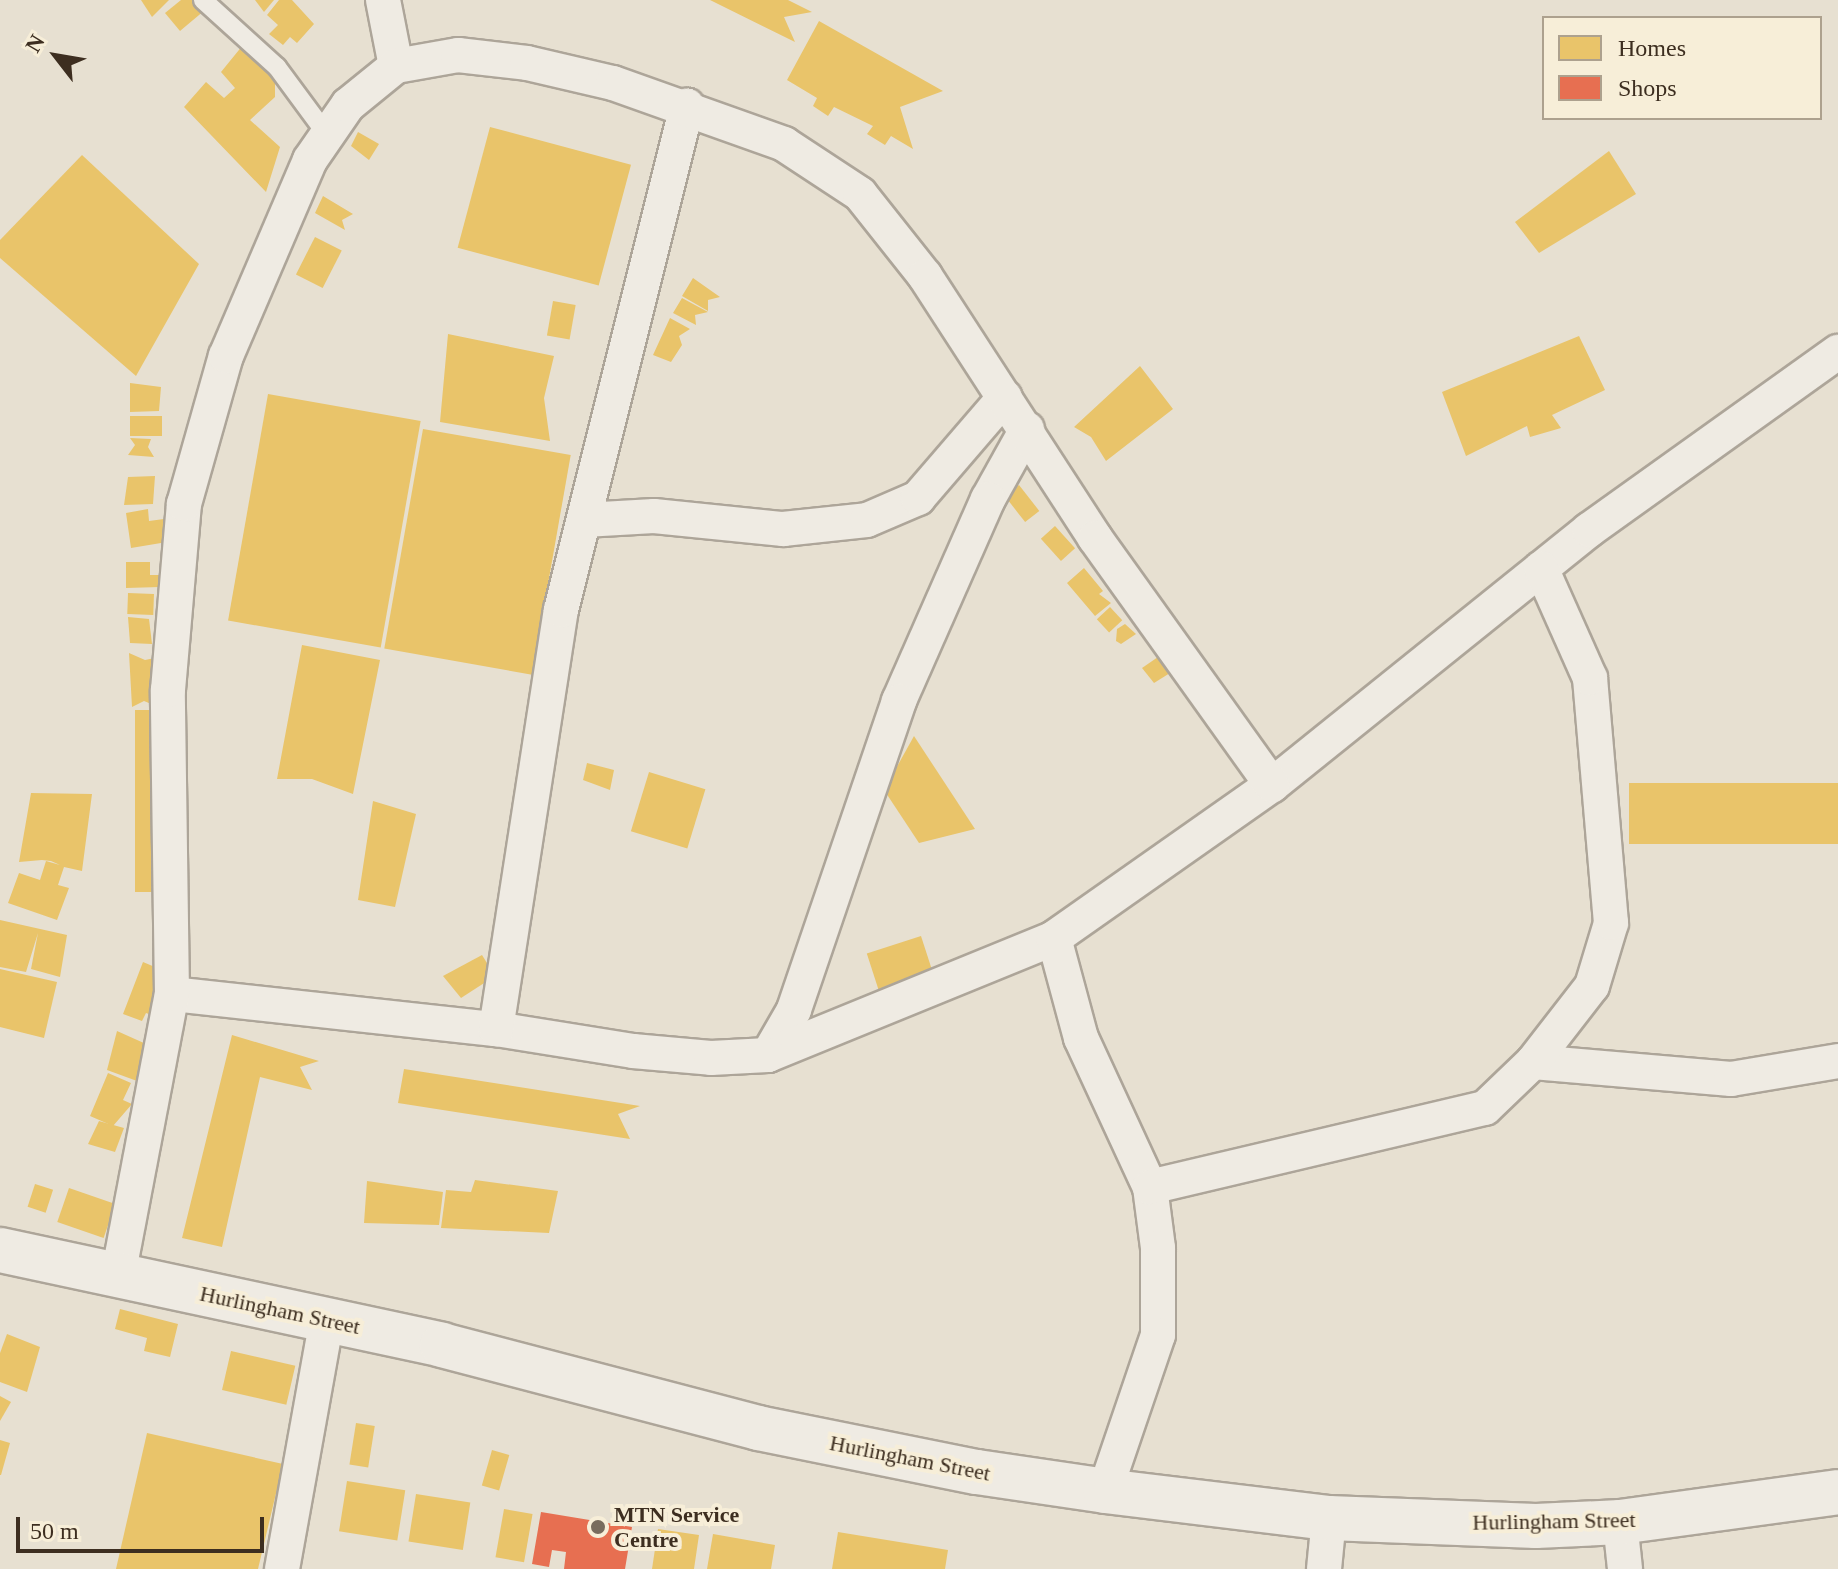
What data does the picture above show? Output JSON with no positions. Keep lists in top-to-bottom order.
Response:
{
  "streets": {
    "street": ["Hurlingham Street"]
  },
  "places": ["MTN Service Centre"],
  "legend": ["Homes", "Shops"],
  "scale_bar": "50 m",
  "north": "top left"
}
